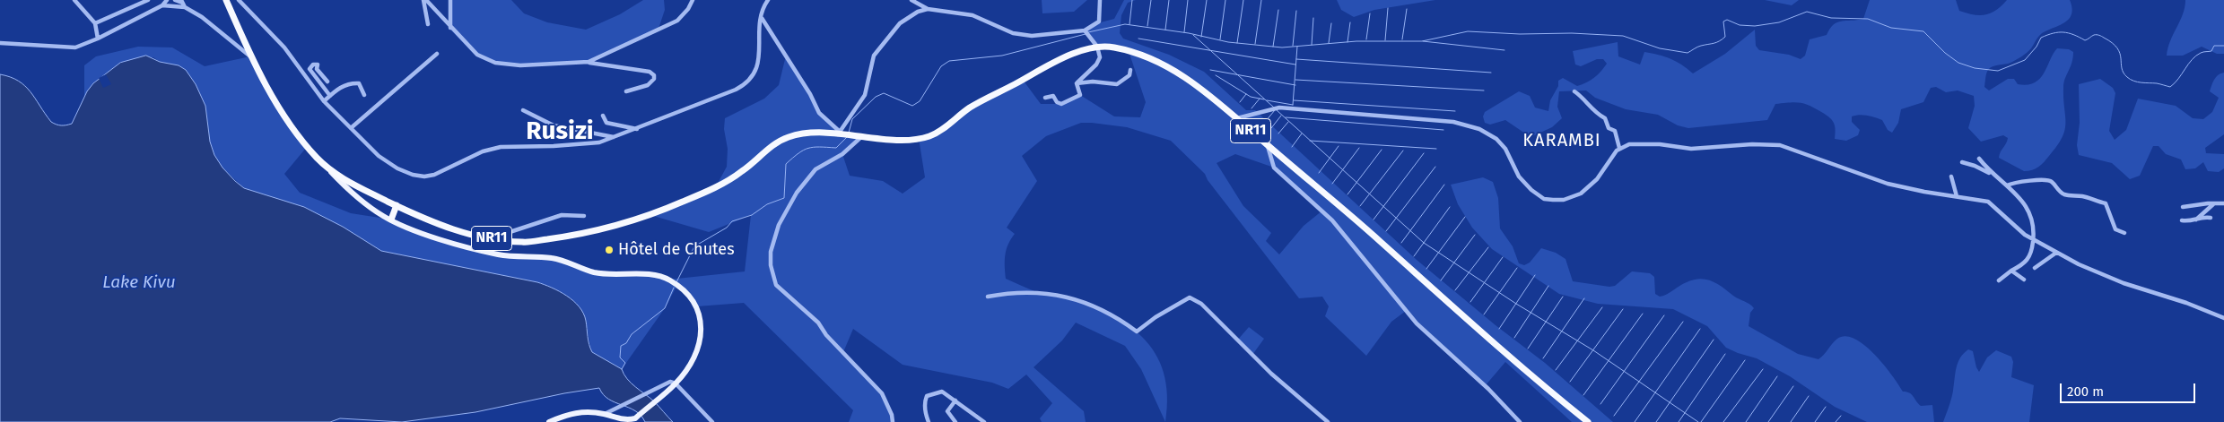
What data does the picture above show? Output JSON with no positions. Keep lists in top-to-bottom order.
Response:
{
  "streets": {
    "highway": ["NR11"]
  },
  "districts": ["Rusizi", "KARAMBI"],
  "water": ["Lake Kivu"],
  "places": ["Hôtel de Chutes"],
  "scale_bar": "200 m"
}
